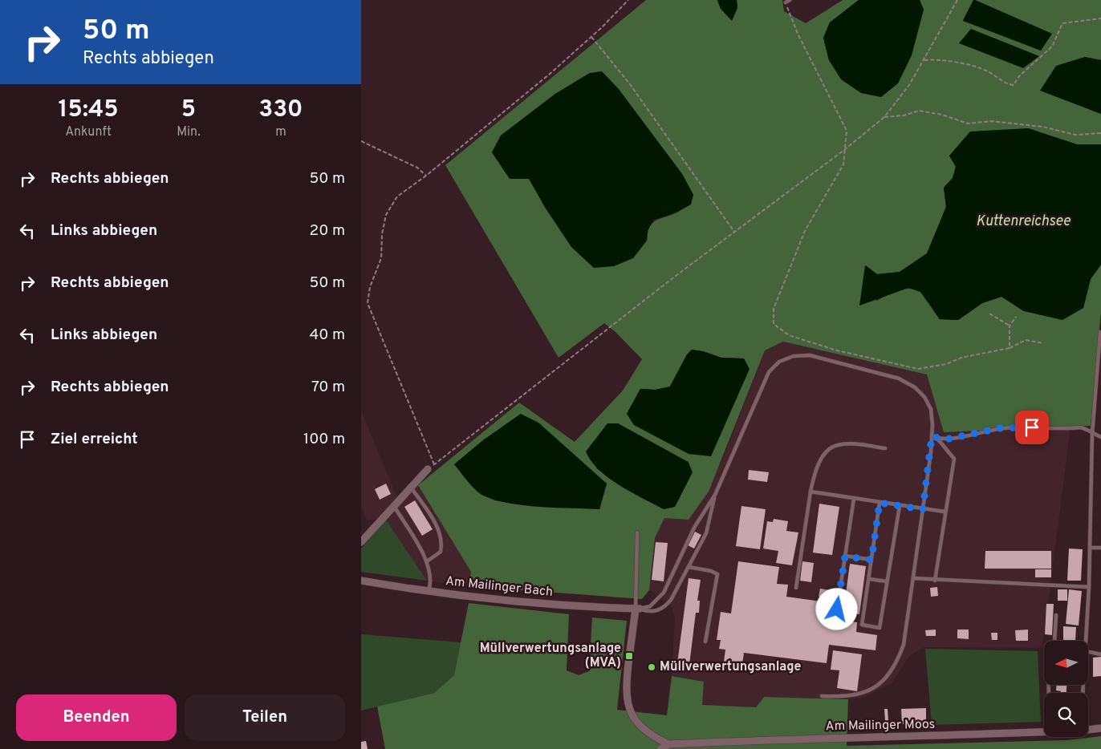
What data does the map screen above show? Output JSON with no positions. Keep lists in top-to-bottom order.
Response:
{
  "streets": {
    "street": ["Am Mailinger Bach", "Am Mailinger Moos"]
  },
  "water": ["Kuttenreichsee"],
  "places": {
    "transit": ["Müllverwertungsanlage (MVA)"],
    "other": ["Müllverwertungsanlage"]
  },
  "north": "left",
  "page": {
    "turn": ["50 m", "Rechts abbiegen"],
    "eta": [
      "15:45",
      "Ankunft",
      "5",
      "Min.",
      "330",
      "m"
    ],
    "list": [
      {
        "name": "Rechts abbiegen",
        "value": "50 m"
      },
      {
        "name": "Links abbiegen",
        "value": "20 m"
      },
      {
        "name": "Rechts abbiegen",
        "value": "50 m"
      },
      {
        "name": "Links abbiegen",
        "value": "40 m"
      },
      {
        "name": "Rechts abbiegen",
        "value": "70 m"
      },
      {
        "name": "Ziel erreicht",
        "value": "100 m"
      }
    ],
    "buttons": ["Beenden", "Teilen"]
  }
}
